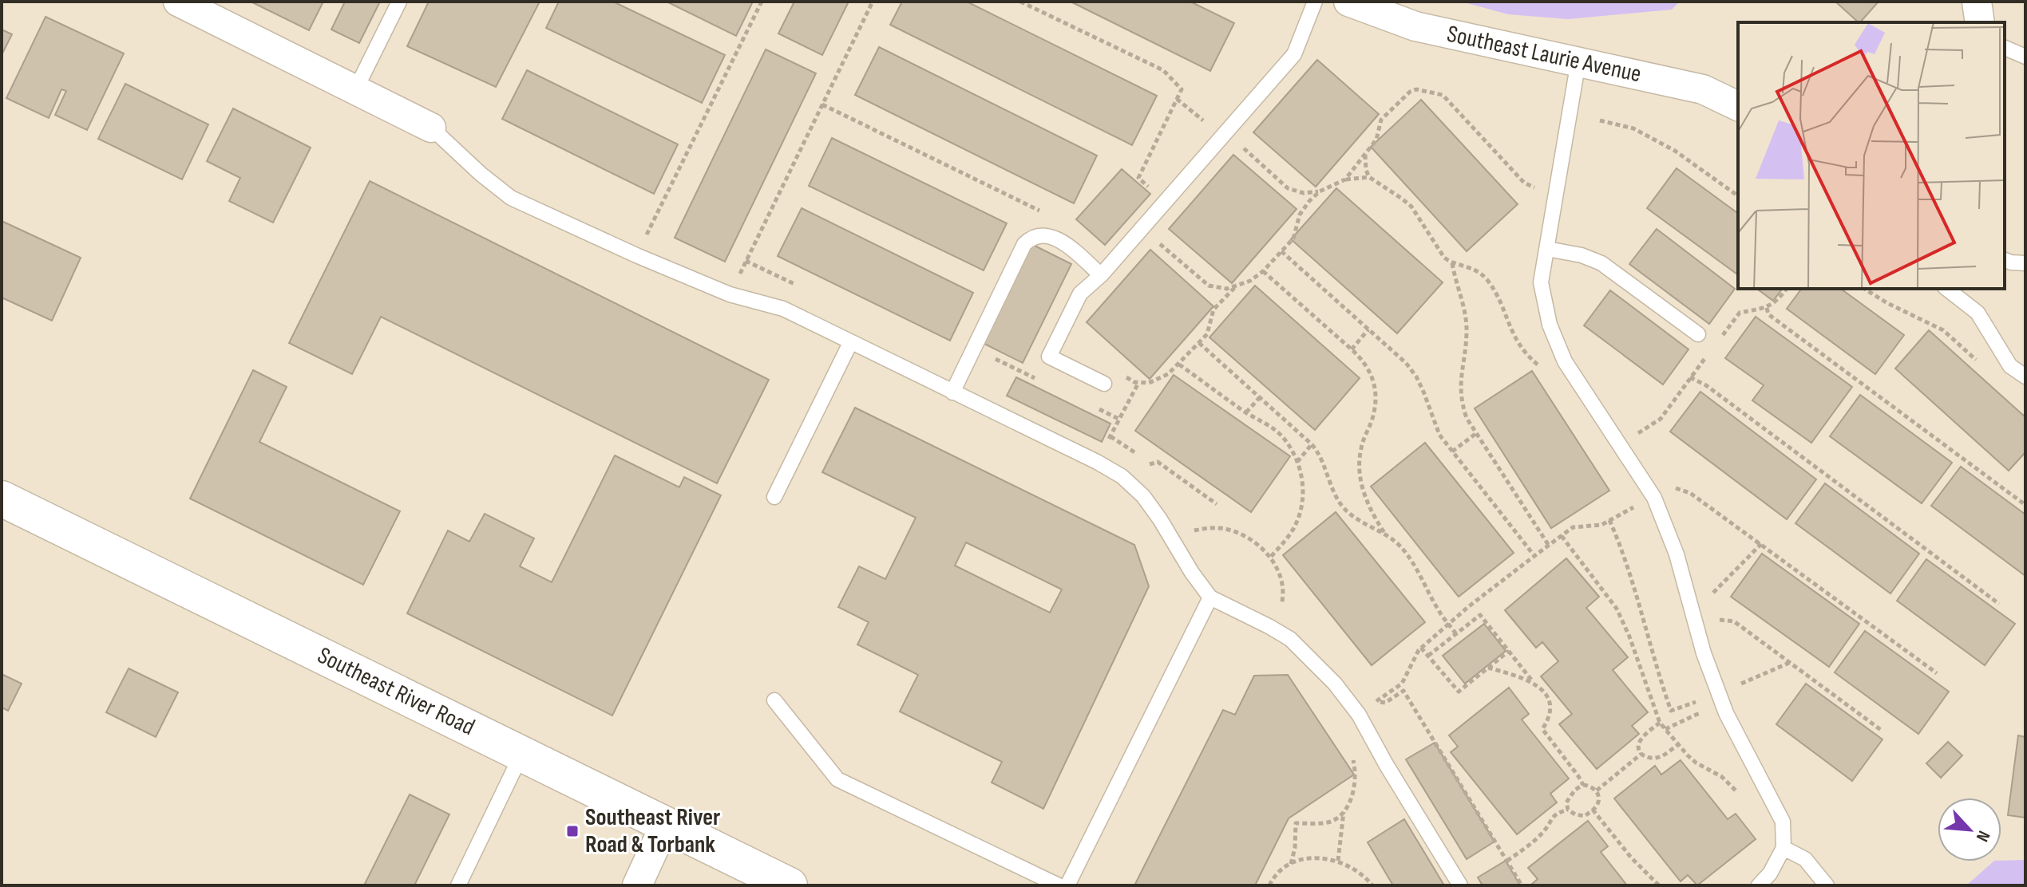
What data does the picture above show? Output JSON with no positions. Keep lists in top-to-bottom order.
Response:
{
  "streets": {
    "street": ["Southeast Laurie Avenue", "Southeast River Road"]
  },
  "places": {
    "transit": ["Southeast River Road & Torbank"]
  },
  "north": "bottom right"
}
